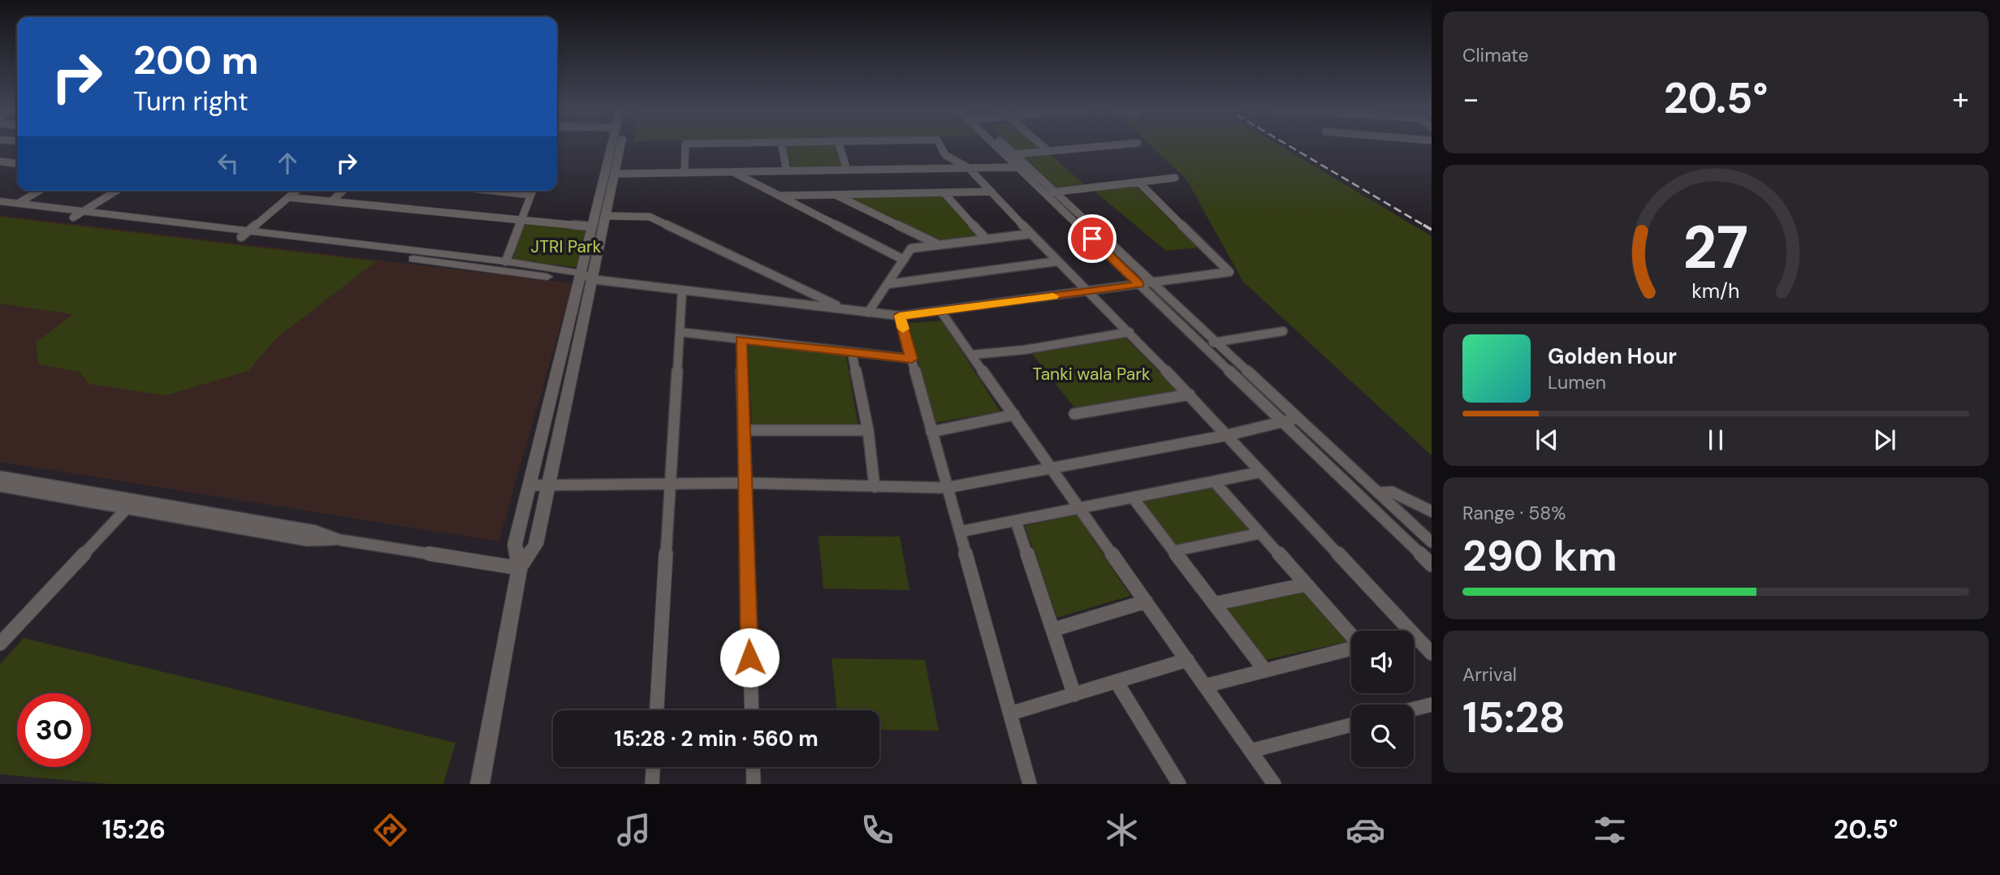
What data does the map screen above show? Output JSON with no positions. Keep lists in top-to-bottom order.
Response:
{
  "parks": ["JTRI Park", "Tanki wala Park"],
  "page": {
    "tile": [
      "Climate",
      ["Range · 58%", "290 km"],
      ["Arrival", "15:28"]
    ],
    "turn": ["200 m", "Turn right"],
    "heat": ["−", "20.5°", "+"],
    "song": ["Golden Hour", "Lumen"],
    "limit": "30",
    "trip": "15:28 · 2 min · 560 m",
    "tabs": ["15:26", "20.5°"],
    "gauge": ["27", "km/h"]
  }
}
